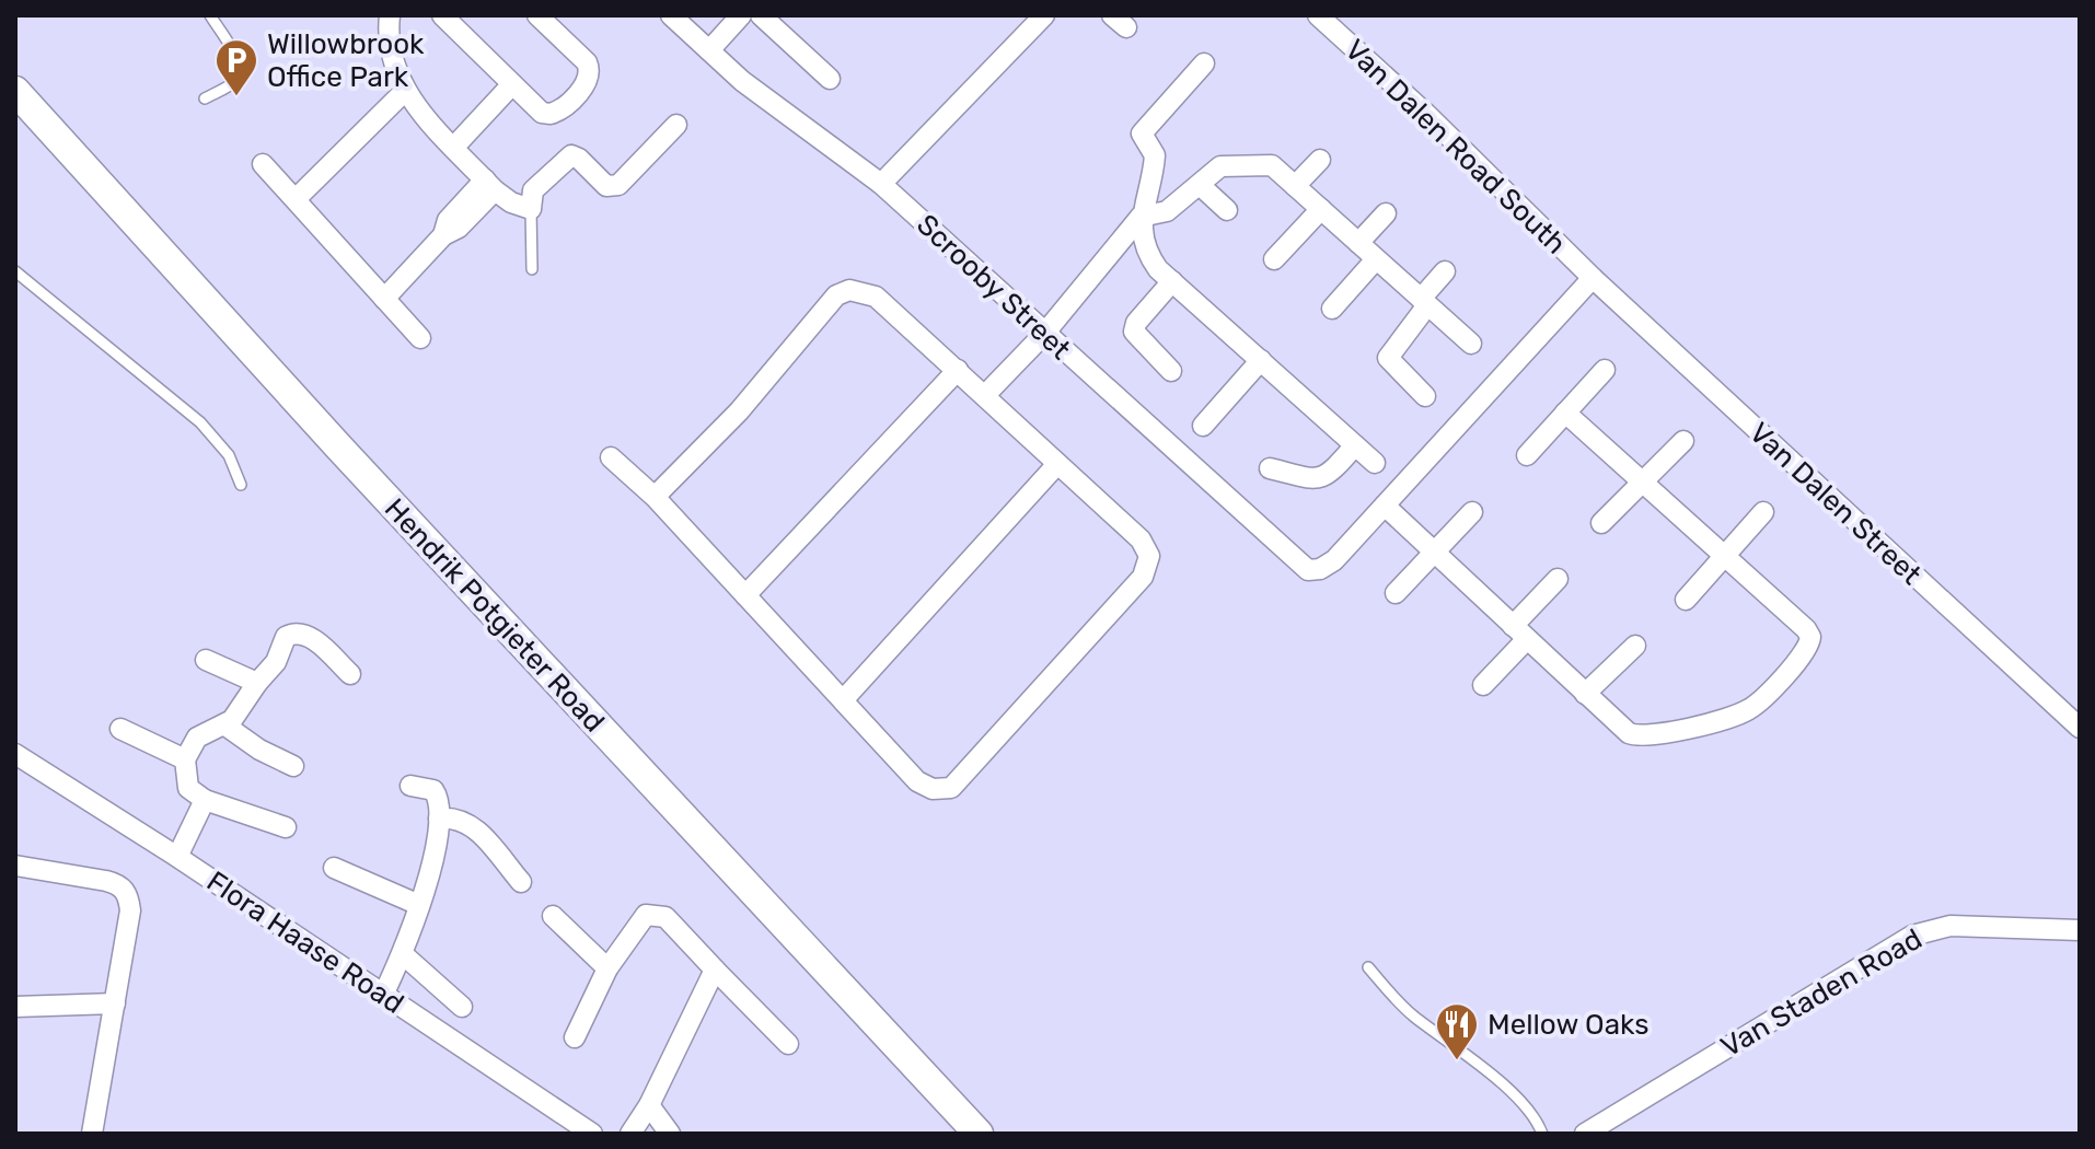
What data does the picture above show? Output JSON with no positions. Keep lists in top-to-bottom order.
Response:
{
  "streets": {
    "main road": ["Hendrik Potgieter Road"],
    "street": [
      "Van Dalen Road South",
      "Scrooby Street",
      "Van Dalen Street",
      "Flora Haase Road",
      "Van Staden Road"
    ]
  },
  "crossings": [
    ["Van Dalen Road South", "Van Dalen Street"]
  ],
  "places": {
    "parking": ["Willowbrook Office Park"],
    "restaurant": ["Mellow Oaks"]
  }
}
